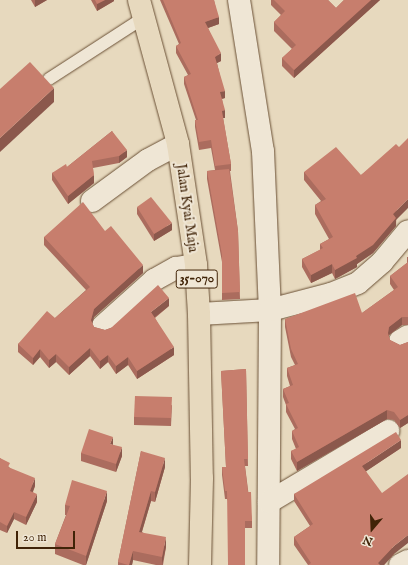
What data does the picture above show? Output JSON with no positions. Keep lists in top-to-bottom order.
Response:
{
  "streets": {
    "main road": ["Jalan Kyai Maja", "35-070"]
  },
  "scale_bar": "20 m",
  "north": "bottom"
}
